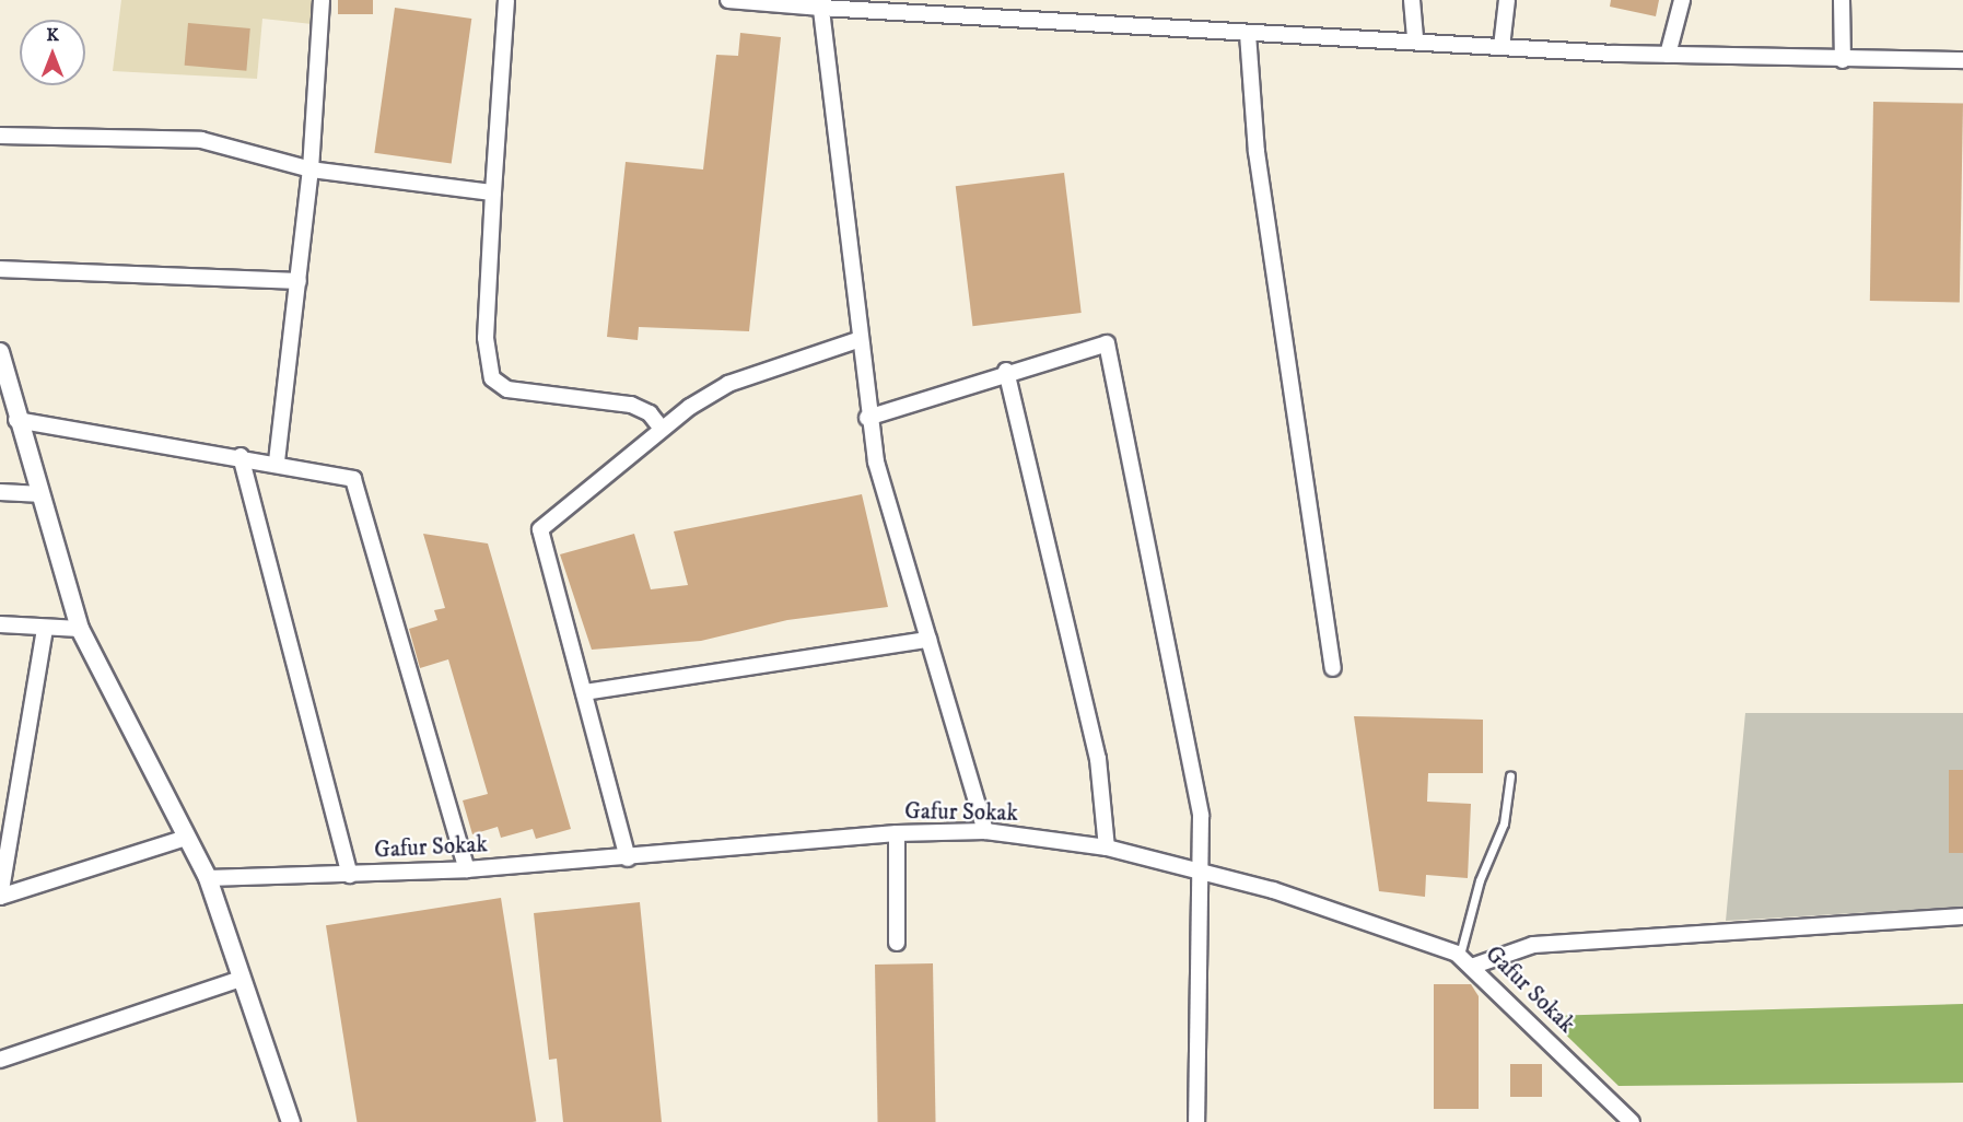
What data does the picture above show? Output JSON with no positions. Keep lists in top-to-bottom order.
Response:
{
  "streets": {
    "street": ["Gafur Sokak"]
  },
  "north": "top"
}
